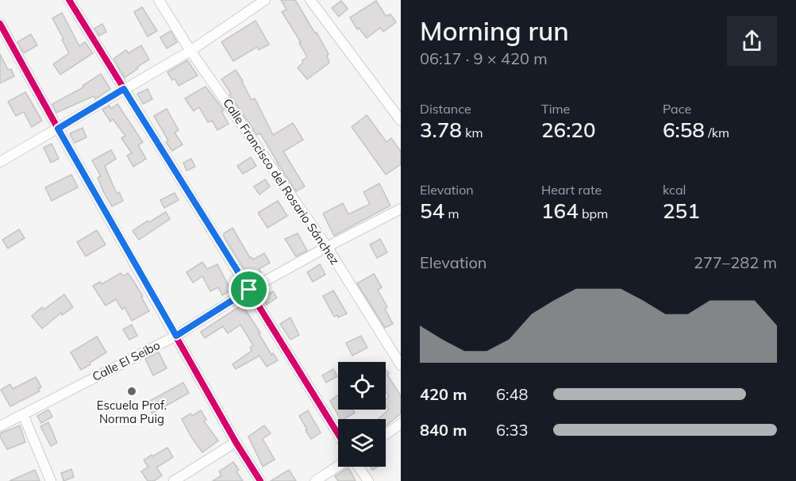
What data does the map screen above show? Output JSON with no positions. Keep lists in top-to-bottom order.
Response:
{
  "streets": {
    "street": ["Calle Francisco del Rosario Sánchez", "Calle El Seibo"]
  },
  "crossings": [
    ["Calle Francisco del Rosario Sánchez", "Calle El Seibo"]
  ],
  "places": ["Escuela Prof. Norma Puig"],
  "page": {
    "heading": ["Morning run", "06:17 · 9 × 420 m"],
    "stats": [
      ["Distance", "3.78 km"],
      ["Time", "26:20"],
      ["Pace", "6:58 /km"],
      ["Elevation", "54 m"],
      ["Heart rate", "164 bpm"],
      ["kcal", "251"]
    ],
    "chart": ["Elevation", "277–282 m"],
    "list": [
      {
        "name": "420 m",
        "note": "6:48"
      },
      {
        "name": "840 m",
        "note": "6:33"
      }
    ]
  }
}
